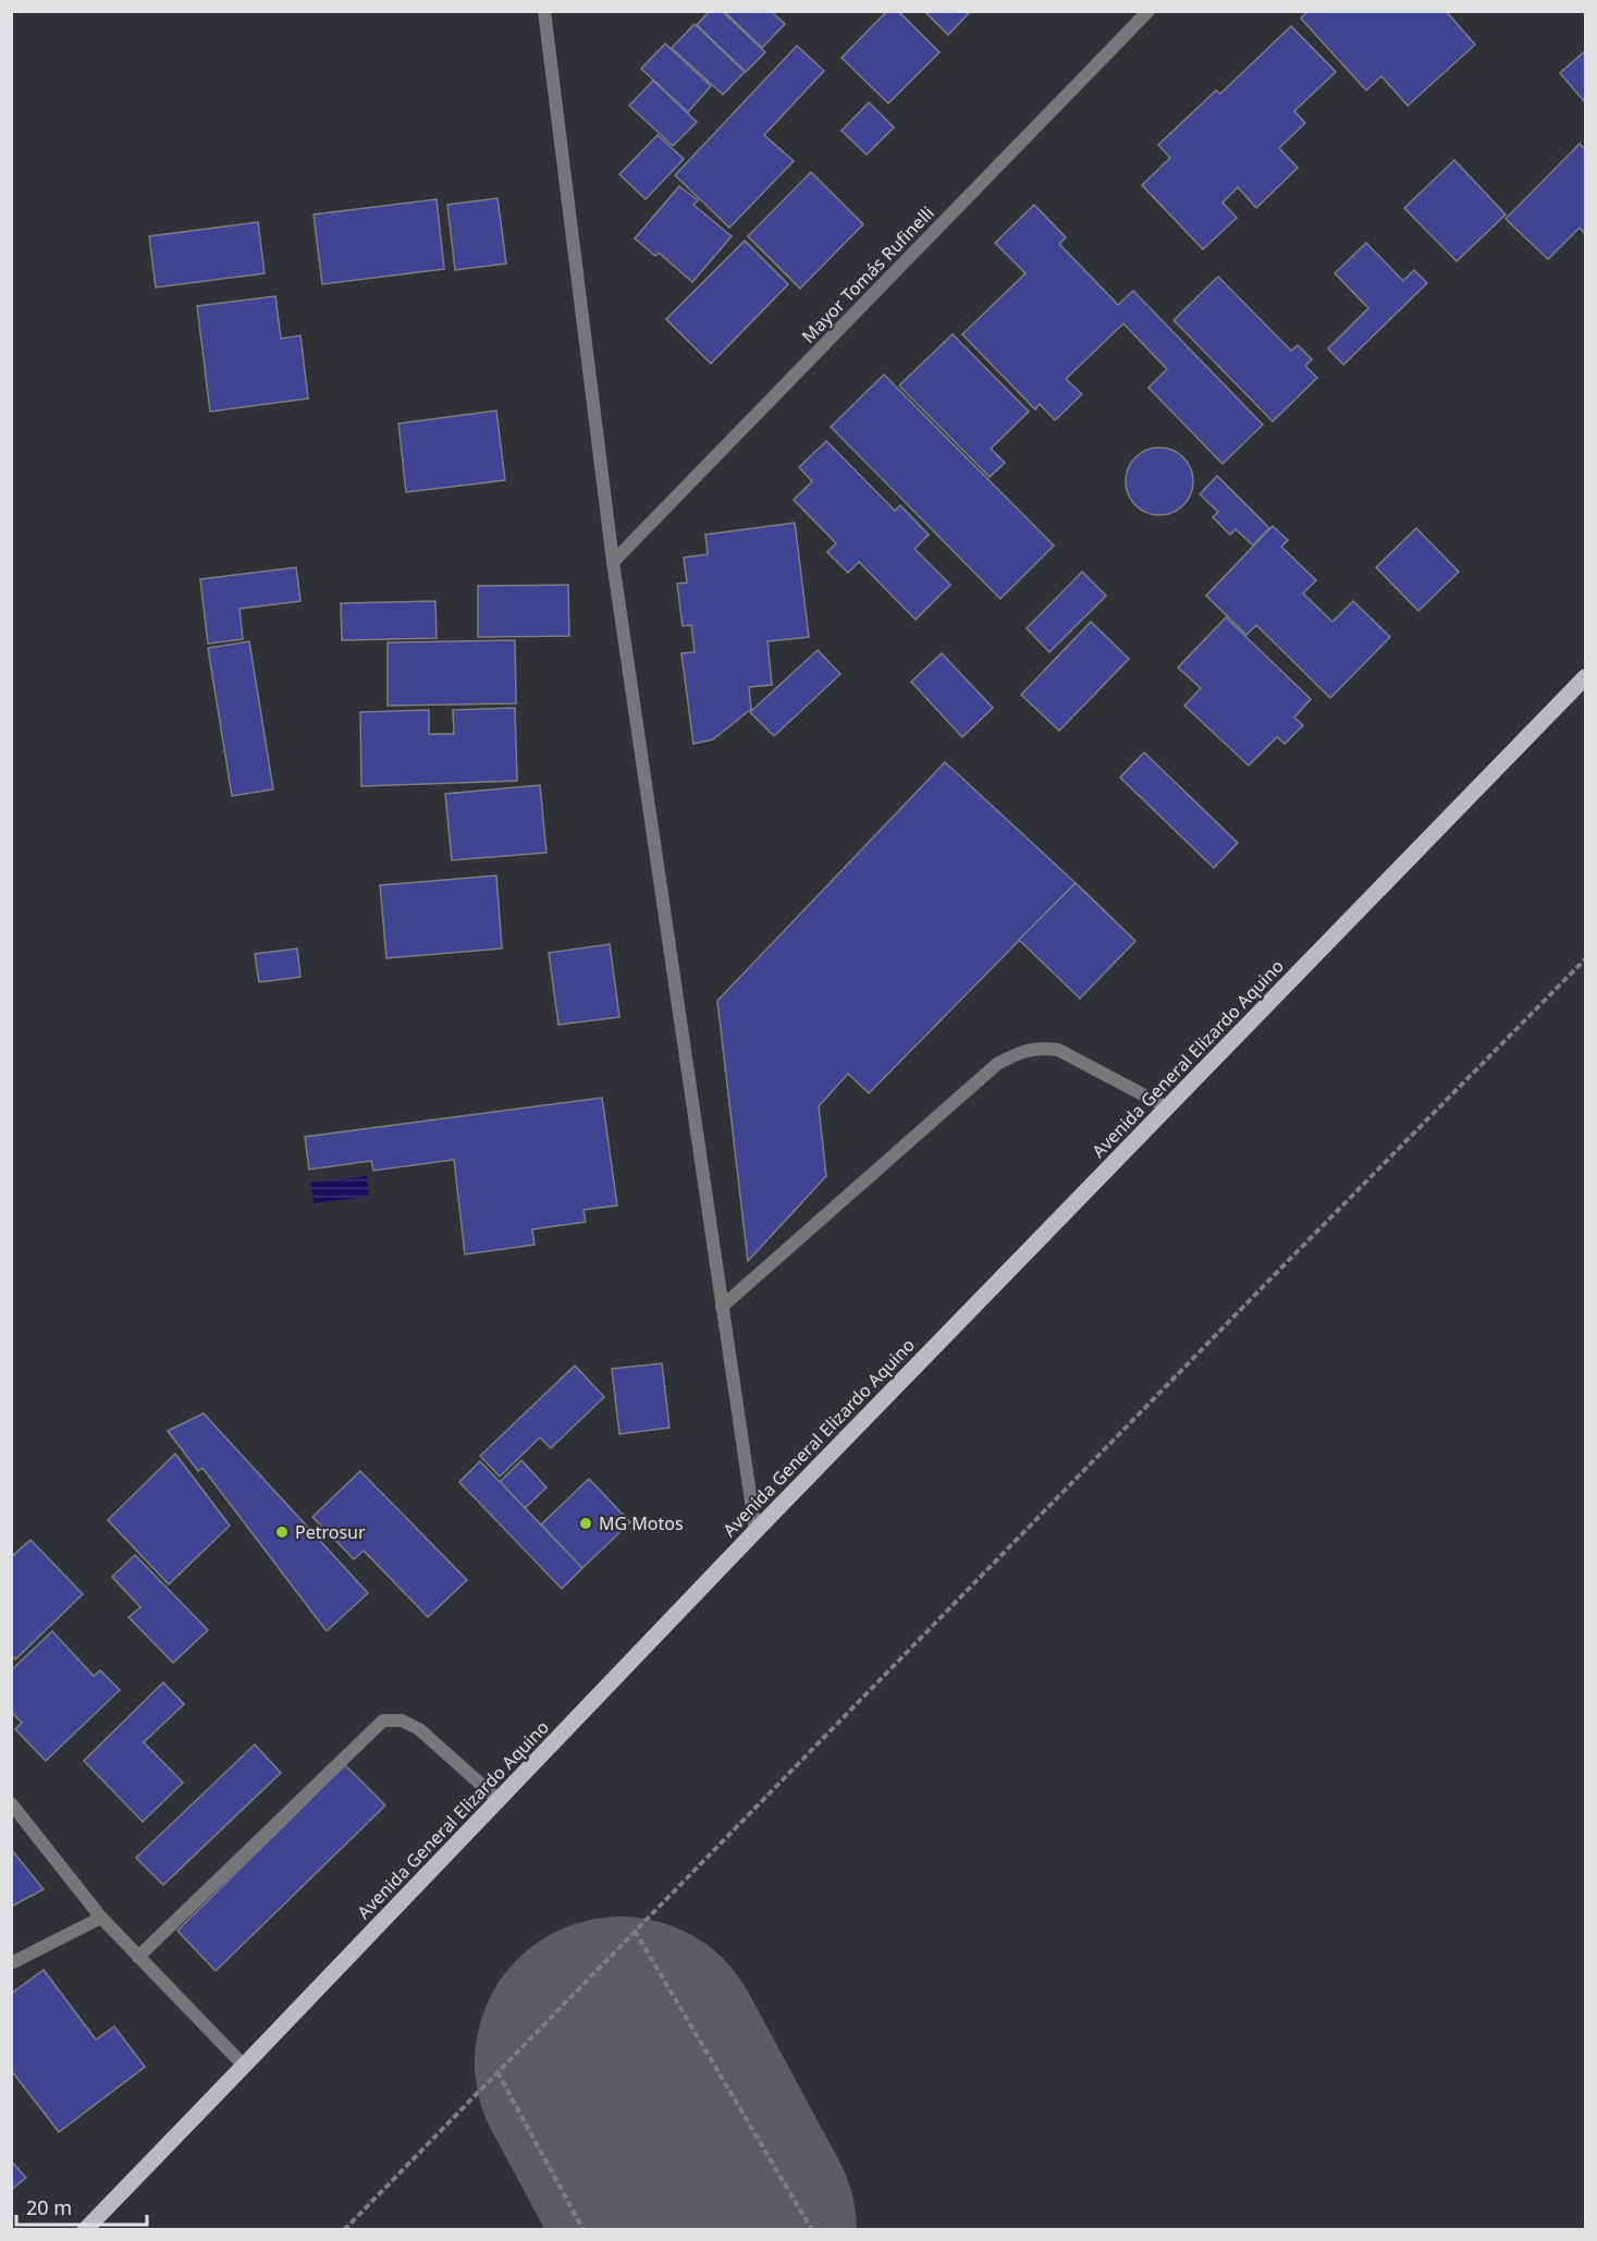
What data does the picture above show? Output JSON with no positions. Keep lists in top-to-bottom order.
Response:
{
  "streets": {
    "main road": ["Avenida General Elizardo Aquino"],
    "street": ["Mayor Tomás Rufinelli"]
  },
  "places": ["MG Motos", "Petrosur"],
  "scale_bar": "20 m"
}
